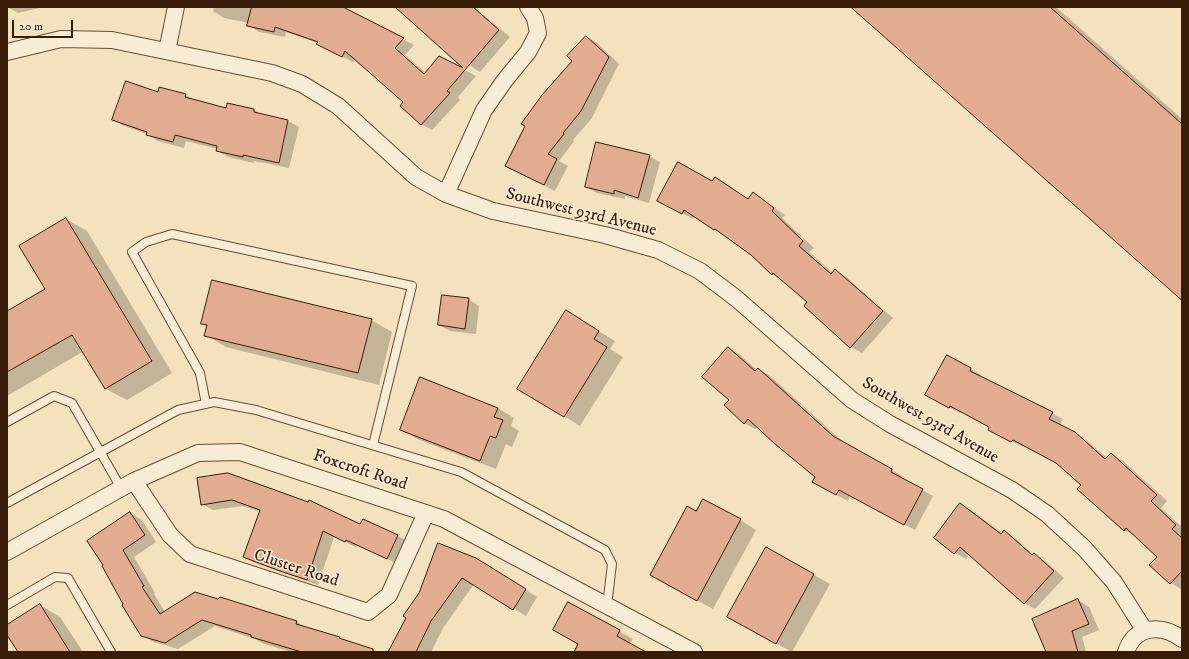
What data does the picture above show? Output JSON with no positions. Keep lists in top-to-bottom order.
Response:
{
  "streets": {
    "street": ["Southwest 93rd Avenue", "Foxcroft Road", "Cluster Road"]
  },
  "crossings": [
    ["Foxcroft Road", "Cluster Road"]
  ],
  "scale_bar": "20 m"
}
